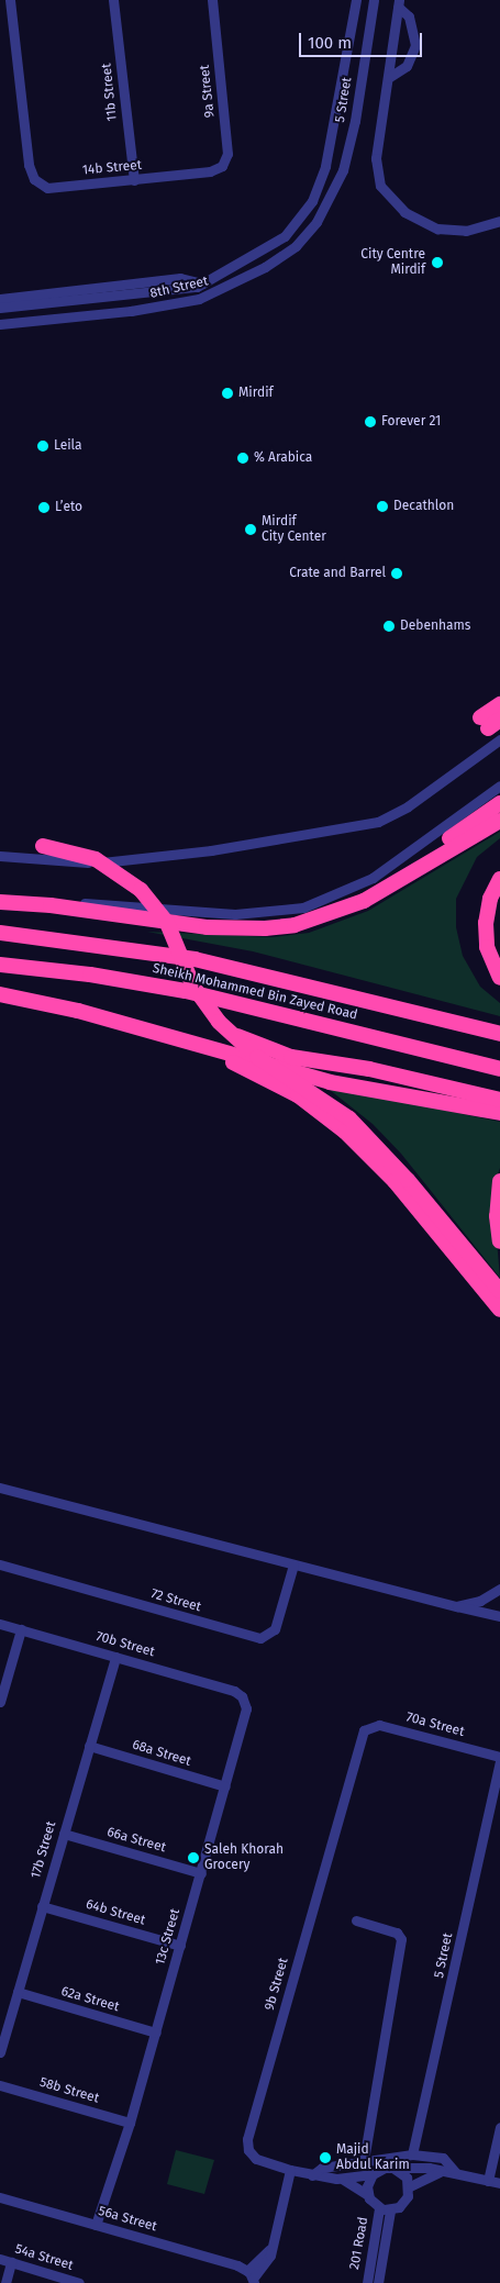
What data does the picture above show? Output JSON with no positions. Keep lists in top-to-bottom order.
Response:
{
  "streets": {
    "highway": ["Sheikh Mohammed Bin Zayed Road"],
    "street": [
      "9a Street",
      "11b Street",
      "5 Street",
      "14b Street",
      "8th Street",
      "72 Street",
      "70b Street",
      "70a Street",
      "68a Street",
      "66a Street",
      "17b Street",
      "64b Street",
      "13c Street",
      "9b Street",
      "62a Street",
      "58b Street",
      "56a Street",
      "201 Road",
      "54a Street"
    ]
  },
  "crossings": [
    ["9a Street", "14b Street"],
    ["11b Street", "14b Street"],
    ["5 Street", "8th Street"],
    ["70b Street", "17b Street"],
    ["70b Street", "13c Street"],
    ["70a Street", "9b Street"],
    ["68a Street", "17b Street"],
    ["68a Street", "13c Street"],
    ["66a Street", "17b Street"],
    ["66a Street", "13c Street"],
    ["17b Street", "64b Street"],
    ["17b Street", "62a Street"],
    ["64b Street", "13c Street"],
    ["13c Street", "62a Street"],
    ["13c Street", "58b Street"],
    ["13c Street", "56a Street"],
    ["9b Street", "201 Road"]
  ],
  "places": [
    "City Centre Mirdif",
    "Mirdif",
    "Forever 21",
    "Leila",
    "% Arabica",
    "Decathlon",
    "L’eto",
    "Mirdif City Center",
    "Crate and Barrel",
    "Debenhams",
    "Saleh Khorah Grocery",
    "Majid Abdul Karim"
  ],
  "scale_bar": "100 m"
}
